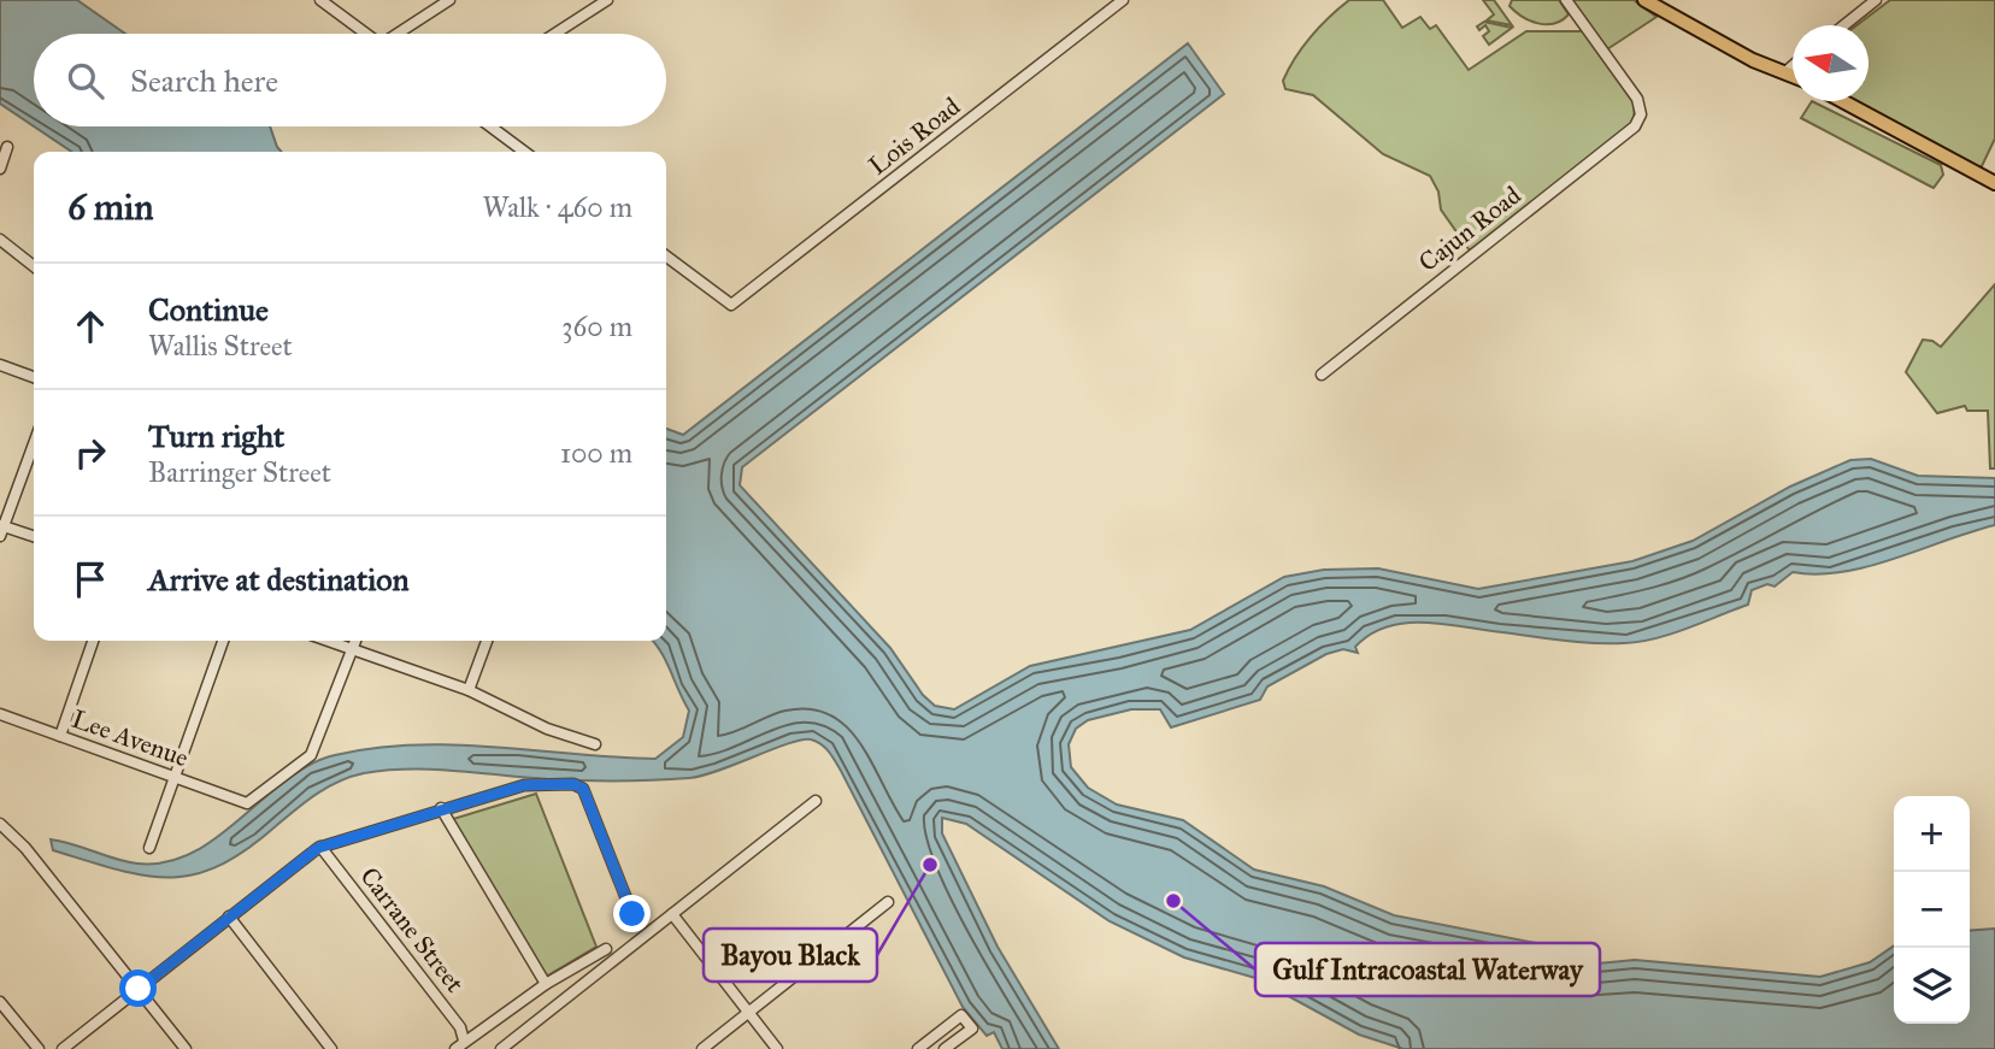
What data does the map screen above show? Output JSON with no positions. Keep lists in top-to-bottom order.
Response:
{
  "streets": {
    "street": [
      "Lois Road",
      "Cajun Road",
      "Lee Avenue",
      "Carrane Street"
    ]
  },
  "places": ["Bayou Black", "Gulf Intracoastal Waterway"],
  "north": "left",
  "page": {
    "search": "Search here",
    "heading": ["6 min", "Walk · 460 m"],
    "list": [
      ["Continue", "Wallis Street", "360 m"],
      ["Turn right", "Barringer Street", "100 m"],
      "Arrive at destination"
    ],
    "map_buttons": ["+", "−"]
  }
}
